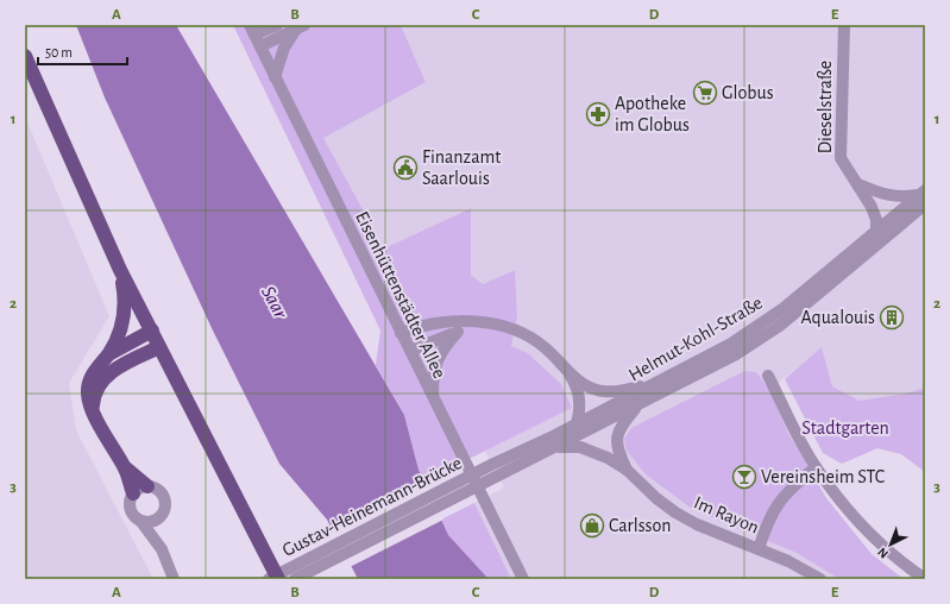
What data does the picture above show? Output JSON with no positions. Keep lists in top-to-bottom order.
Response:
{
  "streets": {
    "street": [
      "Dieselstraße",
      "Eisenhüttenstädter Allee",
      "Helmut-Kohl-Straße",
      "Gustav-Heinemann-Brücke",
      "Im Rayon"
    ]
  },
  "crossings": [
    ["Dieselstraße", "Helmut-Kohl-Straße"],
    ["Helmut-Kohl-Straße", "Gustav-Heinemann-Brücke"],
    ["Helmut-Kohl-Straße", "Im Rayon"]
  ],
  "water": ["Saar"],
  "parks": ["Stadtgarten"],
  "places": {
    "supermarket": ["Globus"],
    "pharmacy": ["Apotheke im Globus"],
    "public building": ["Finanzamt Saarlouis"],
    "building": ["Aqualouis"],
    "bar": ["Vereinsheim STC"],
    "shop": ["Carlsson"]
  },
  "scale_bar": "50 m",
  "north": "bottom left",
  "grid": {
    "columns": [
      "A",
      "B",
      "C",
      "D",
      "E"
    ],
    "rows": ["1", "2", "3"]
  }
}
